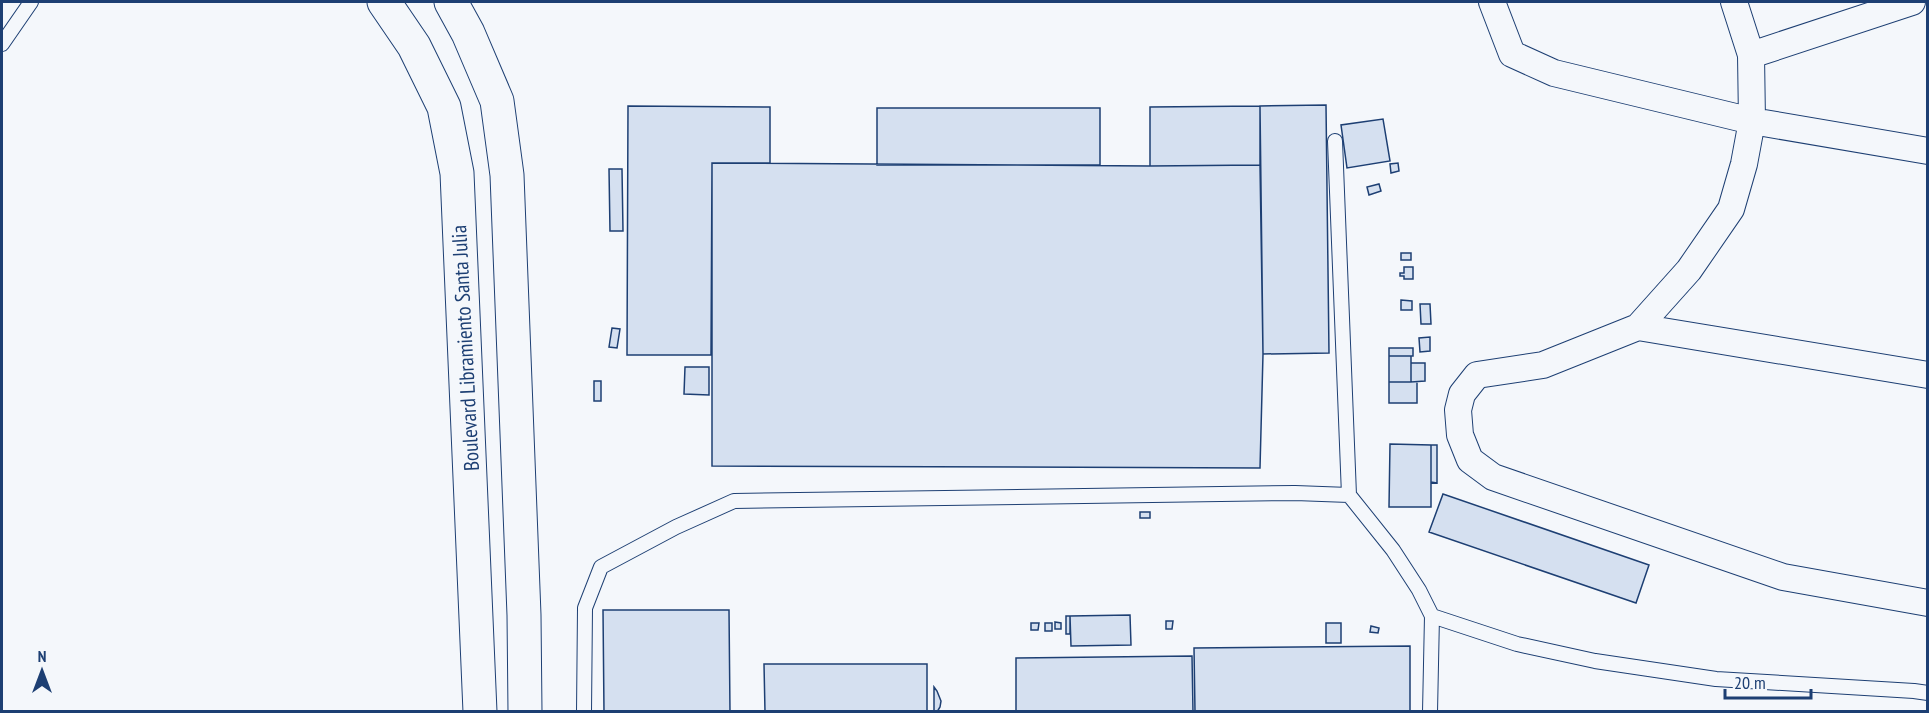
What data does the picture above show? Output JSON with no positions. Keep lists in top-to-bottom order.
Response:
{
  "streets": {
    "main road": ["Boulevard Libramiento Santa Julia"]
  },
  "scale_bar": "20 m",
  "north": "top"
}
